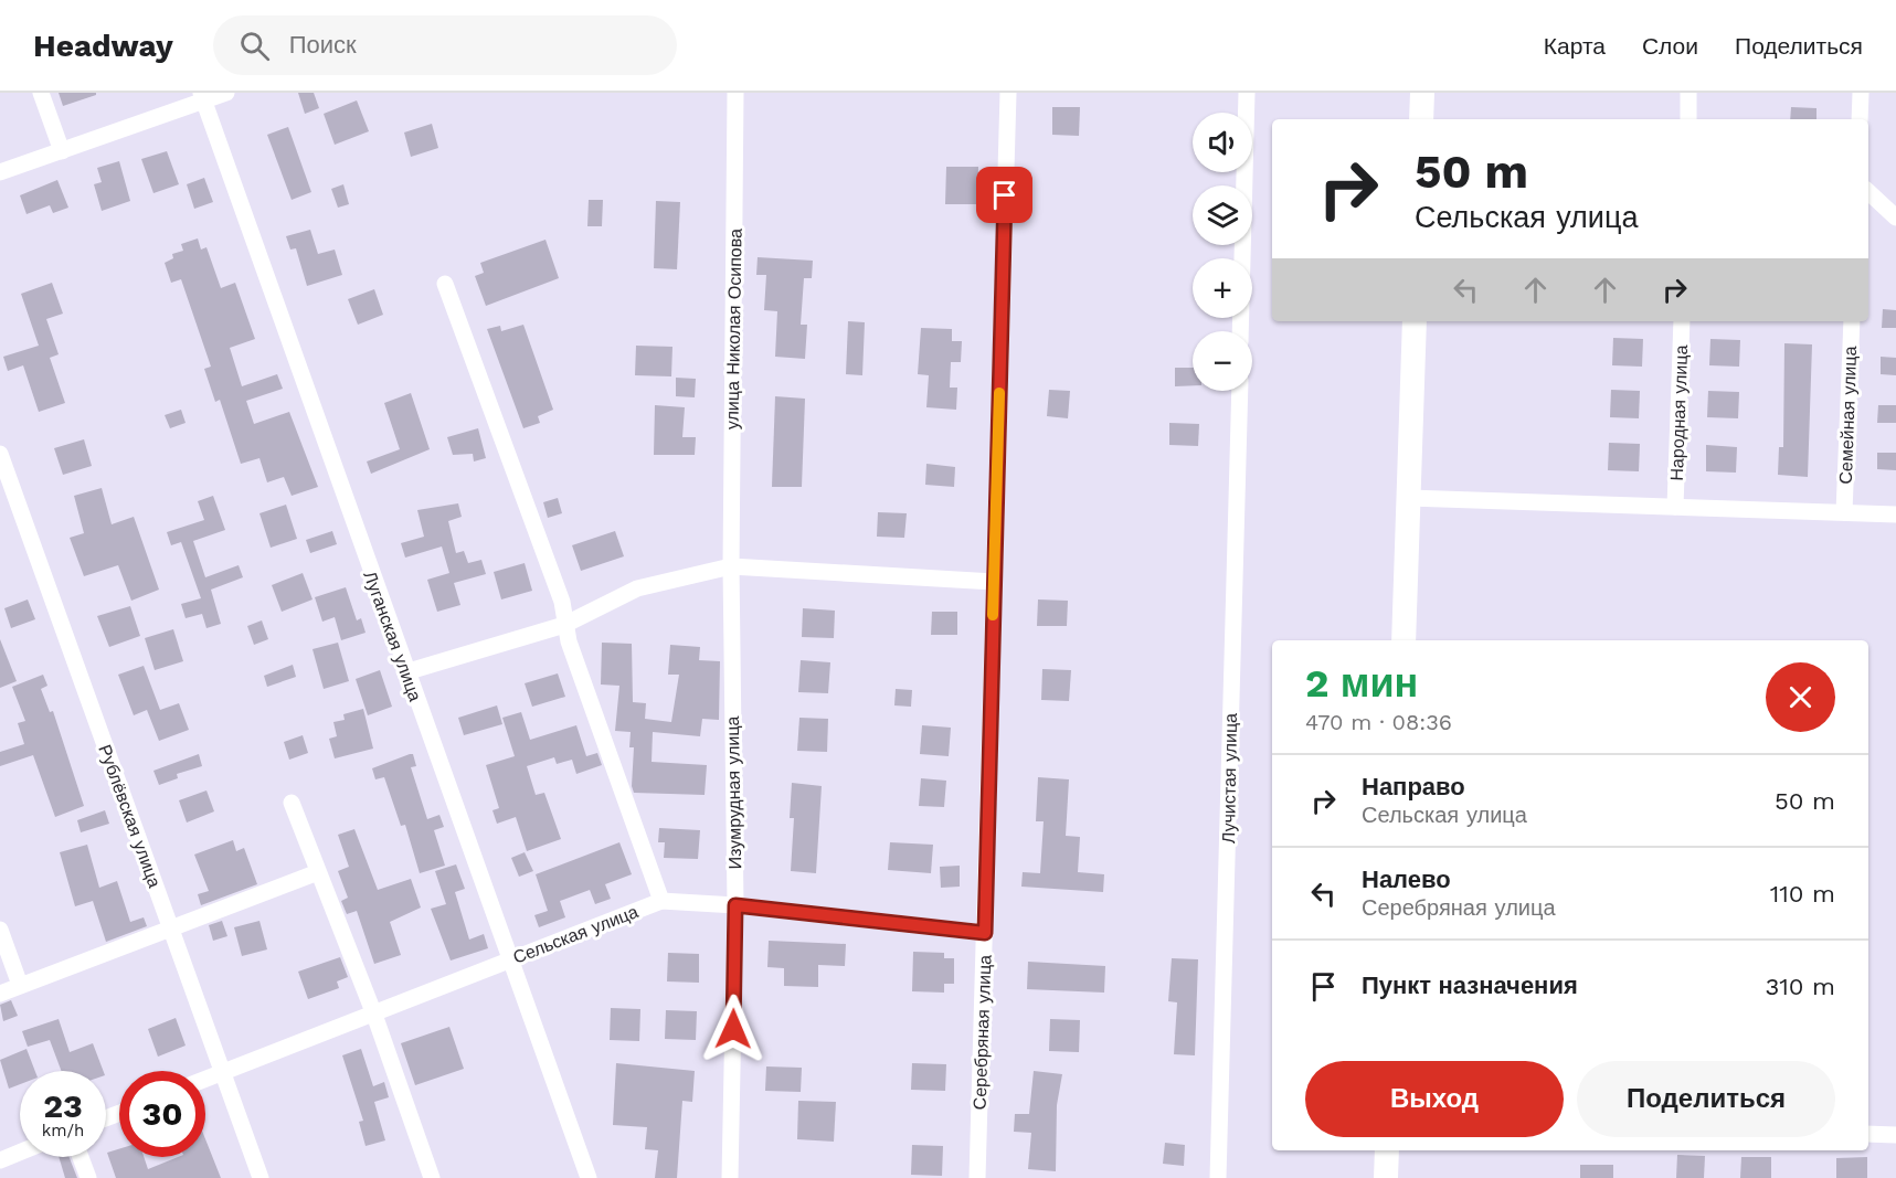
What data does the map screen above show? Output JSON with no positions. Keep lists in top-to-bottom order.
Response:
{
  "streets": {
    "street": [
      "улица Николая Осипова",
      "Народная улица",
      "Семейная улица",
      "Луганская улица",
      "Лучистая улица",
      "Изумрудная улица",
      "Рублёвская улица",
      "Сельская улица",
      "Серебряная улица"
    ]
  },
  "crossings": [
    ["улица Николая Осипова", "Изумрудная улица"],
    ["Луганская улица", "Сельская улица"],
    ["Изумрудная улица", "Сельская улица"],
    ["Рублёвская улица", "Сельская улица"],
    ["Сельская улица", "Серебряная улица"]
  ],
  "page": {
    "header": "Headway",
    "search": "Поиск",
    "nav": ["Карта", "Слои", "Поделиться"],
    "map_buttons": ["+", "−"],
    "turn": ["50 m", "Сельская улица"],
    "heading": ["2 мин", "470 m · 08:36"],
    "list": [
      {
        "name": "Направо",
        "note": "Сельская улица",
        "value": "50 m"
      },
      {
        "name": "Налево",
        "note": "Серебряная улица",
        "value": "110 m"
      },
      {
        "name": "Пункт назначения",
        "value": "310 m"
      }
    ],
    "buttons": ["Выход", "Поделиться"],
    "speed": "23 km/h",
    "limit": "30"
  }
}
